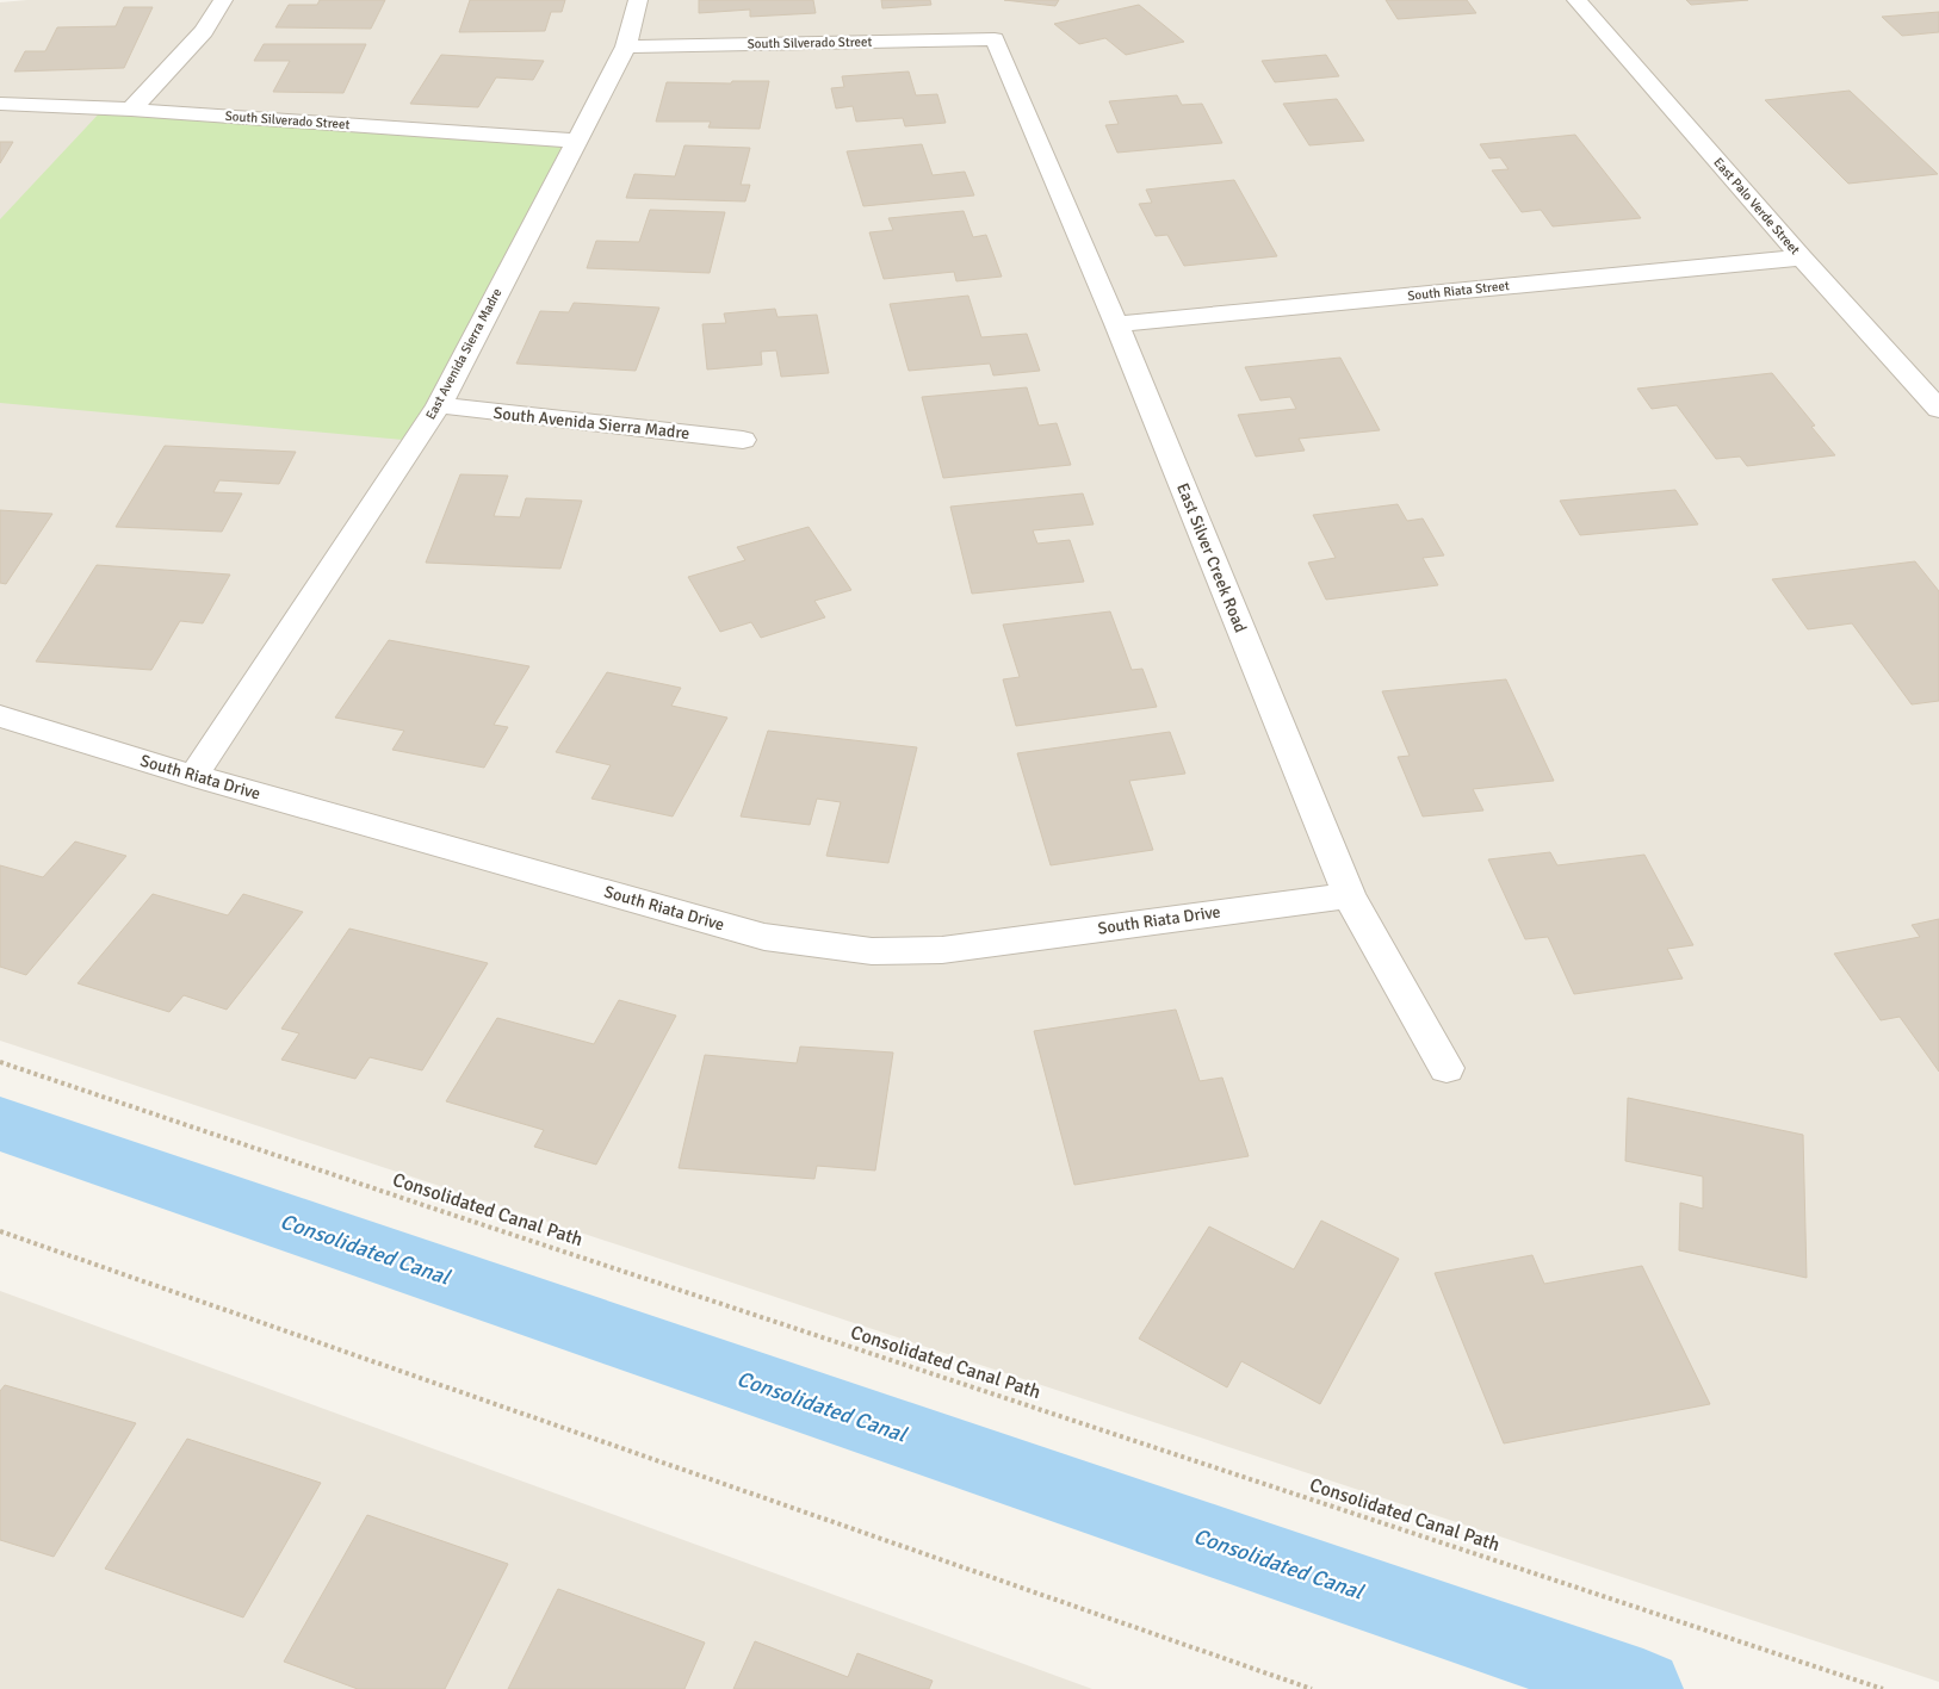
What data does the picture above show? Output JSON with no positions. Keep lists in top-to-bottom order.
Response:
{
  "streets": {
    "street": [
      "South Silverado Street",
      "East Palo Verde Street",
      "South Riata Street",
      "East Avenida Sierra Madre",
      "South Avenida Sierra Madre",
      "East Silver Creek Road",
      "South Riata Drive"
    ],
    "path": ["Consolidated Canal Path"]
  },
  "crossings": [
    ["South Silverado Street", "East Avenida Sierra Madre"],
    ["South Silverado Street", "East Silver Creek Road"],
    ["East Palo Verde Street", "South Riata Street"],
    ["South Riata Street", "East Silver Creek Road"],
    ["East Avenida Sierra Madre", "South Avenida Sierra Madre"],
    ["East Avenida Sierra Madre", "South Riata Drive"],
    ["East Silver Creek Road", "South Riata Drive"]
  ],
  "water": ["Consolidated Canal"]
}
